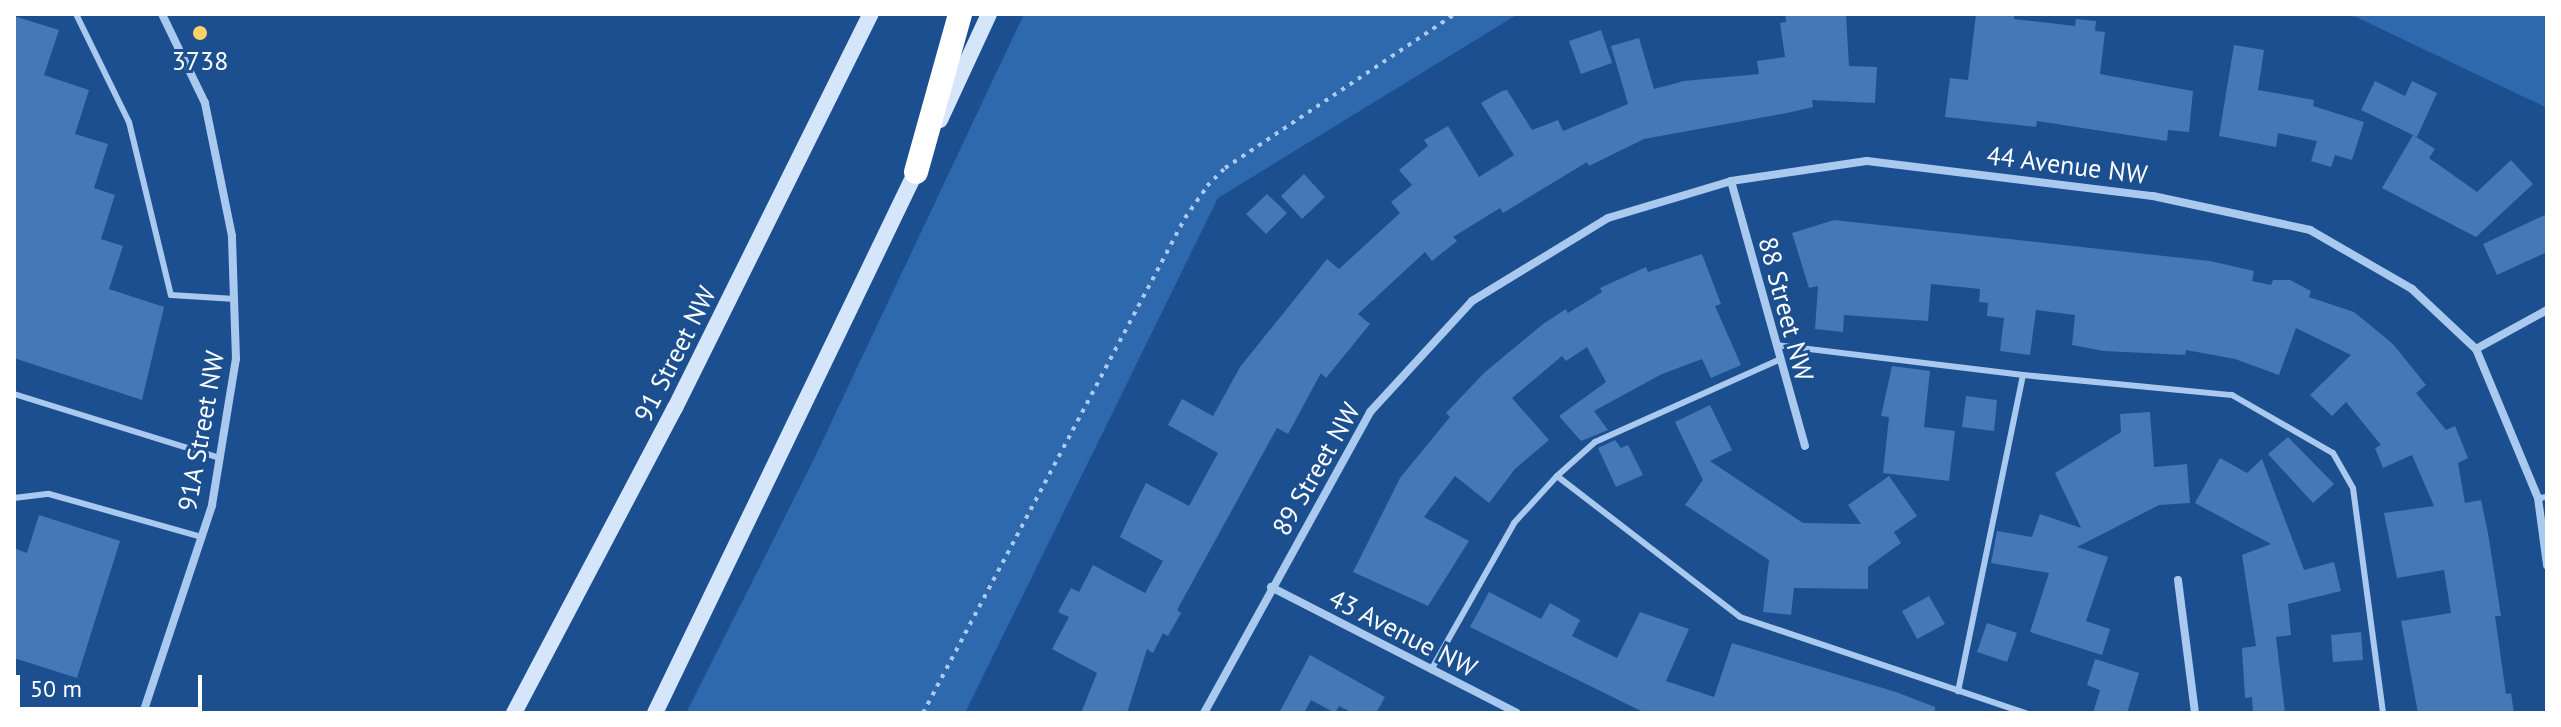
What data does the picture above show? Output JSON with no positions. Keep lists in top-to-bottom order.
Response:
{
  "streets": {
    "main road": ["91 Street NW"],
    "street": [
      "44 Avenue NW",
      "88 Street NW",
      "91A Street NW",
      "89 Street NW",
      "43 Avenue NW"
    ]
  },
  "crossings": [
    ["44 Avenue NW", "88 Street NW"],
    ["44 Avenue NW", "89 Street NW"],
    ["89 Street NW", "43 Avenue NW"]
  ],
  "places": ["3738"],
  "scale_bar": "50 m"
}
